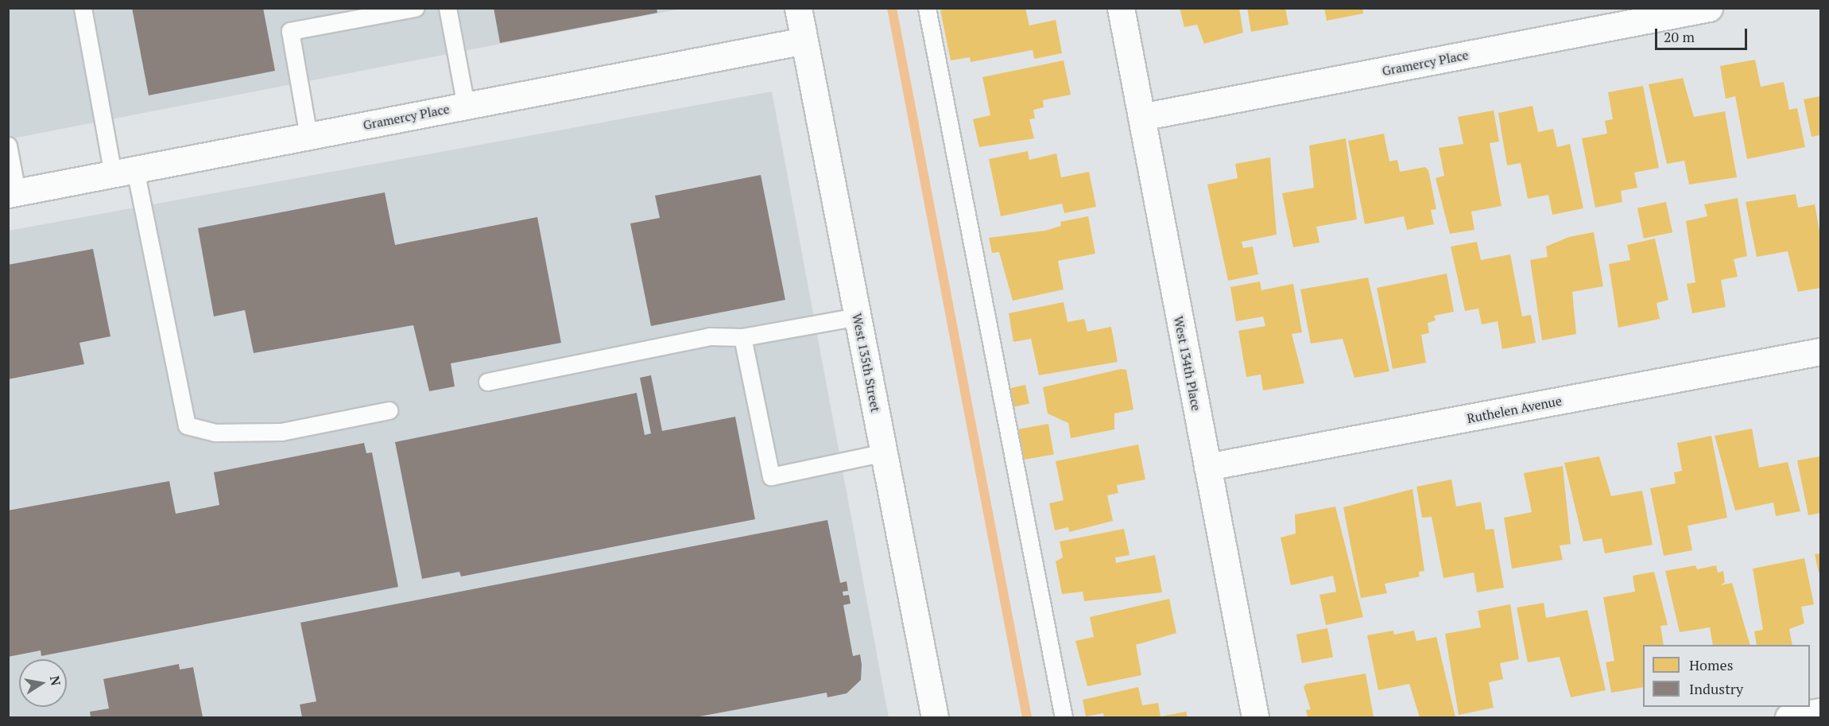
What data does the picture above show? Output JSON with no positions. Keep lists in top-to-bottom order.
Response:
{
  "streets": {
    "street": [
      "Gramercy Place",
      "West 135th Street",
      "West 134th Place",
      "Ruthelen Avenue"
    ]
  },
  "crossings": [
    ["Gramercy Place", "West 135th Street"],
    ["Gramercy Place", "West 134th Place"],
    ["West 134th Place", "Ruthelen Avenue"]
  ],
  "legend": ["Homes", "Industry"],
  "scale_bar": "20 m",
  "north": "right"
}
